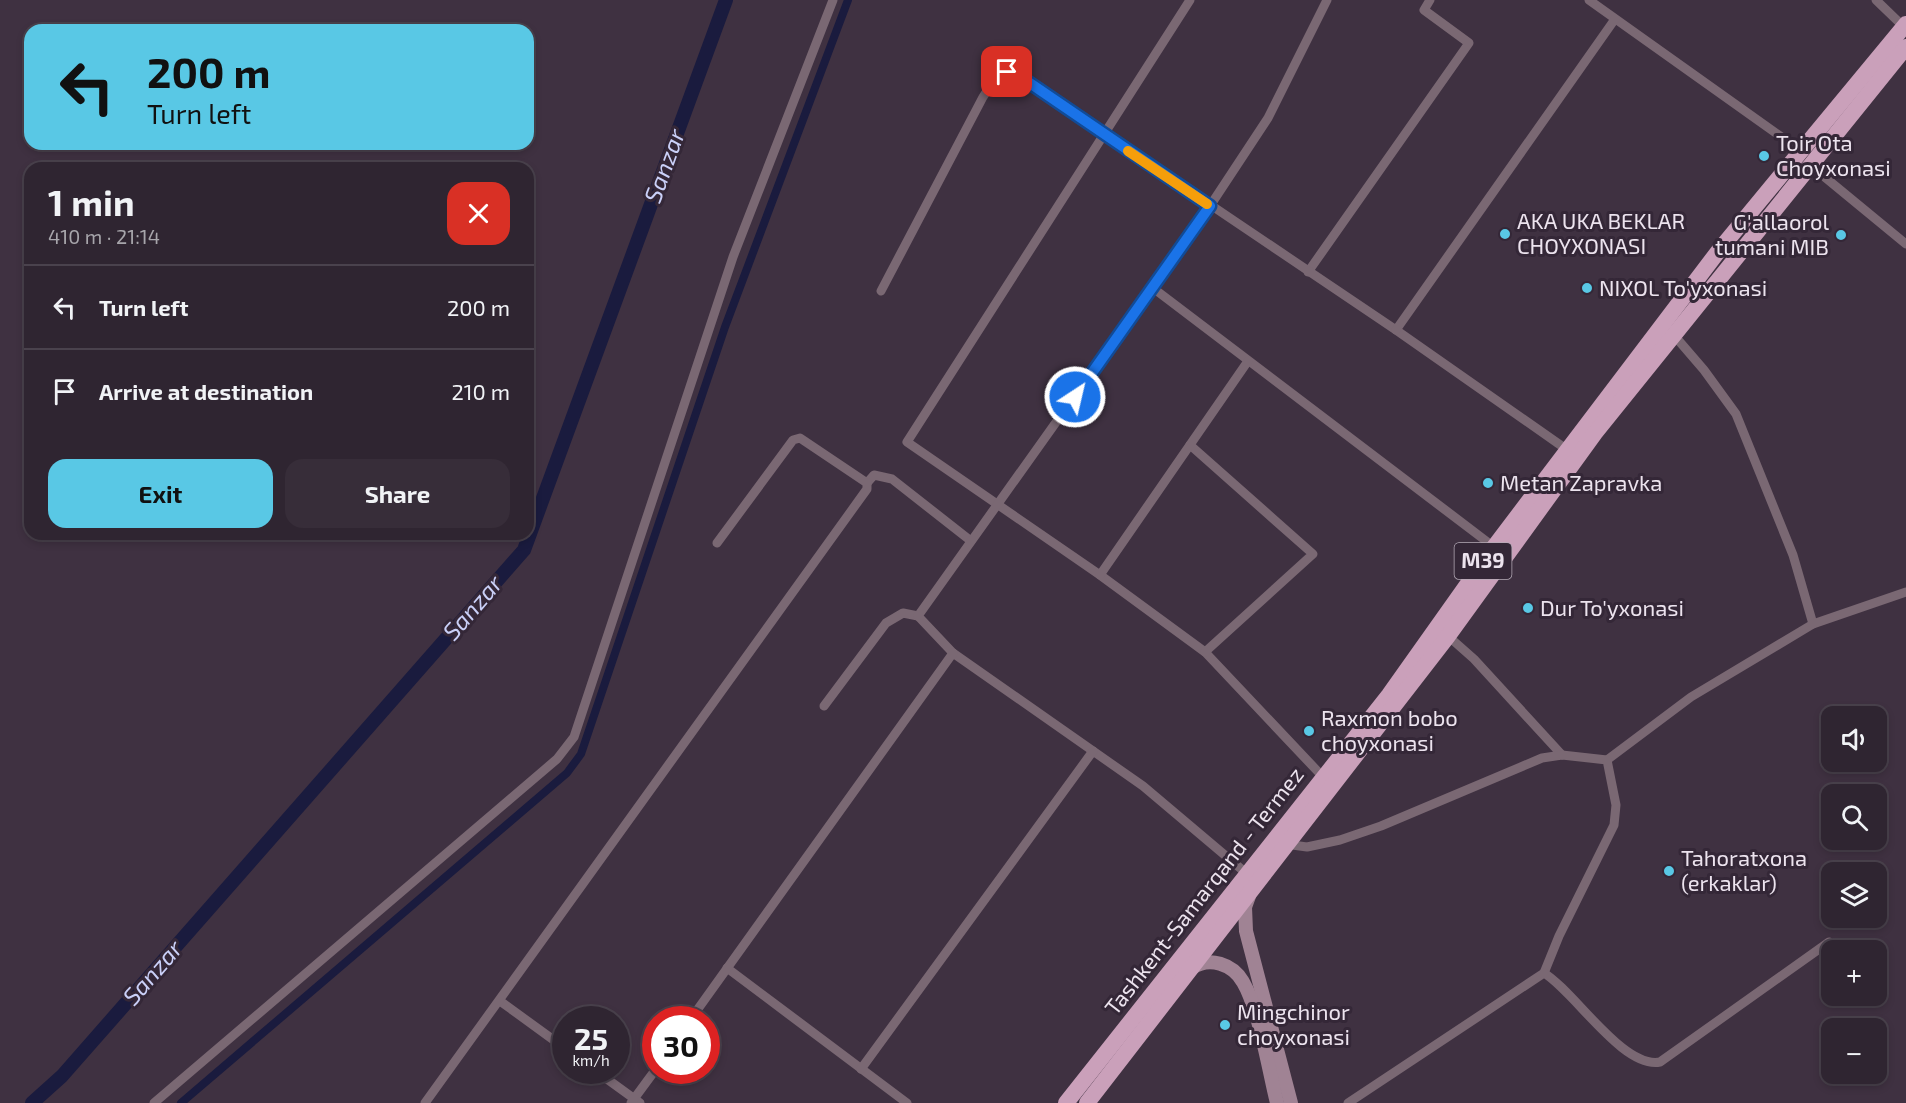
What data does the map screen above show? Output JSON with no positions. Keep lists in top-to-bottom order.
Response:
{
  "streets": {
    "highway": ["M39", "Tashkent-Samarqand - Termez"]
  },
  "water": ["Sanzar"],
  "places": [
    "Toir Ota Choyxonasi",
    "AKA UKA BEKLAR CHOYXONASI",
    "G'allaorol tumani MIB",
    "NIXOL To'yxonasi",
    "Metan Zapravka",
    "Dur To'yxonasi",
    "Raxmon bobo choyxonasi",
    "Tahoratxona (erkaklar)",
    "Mingchinor choyxonasi"
  ],
  "page": {
    "turn": ["200 m", "Turn left"],
    "heading": ["1 min", "410 m · 21:14"],
    "list": [
      {
        "name": "Turn left",
        "value": "200 m"
      },
      {
        "name": "Arrive at destination",
        "value": "210 m"
      }
    ],
    "buttons": ["Exit", "Share"],
    "map_buttons": ["+", "−"],
    "speed": "25 km/h",
    "limit": "30"
  }
}
